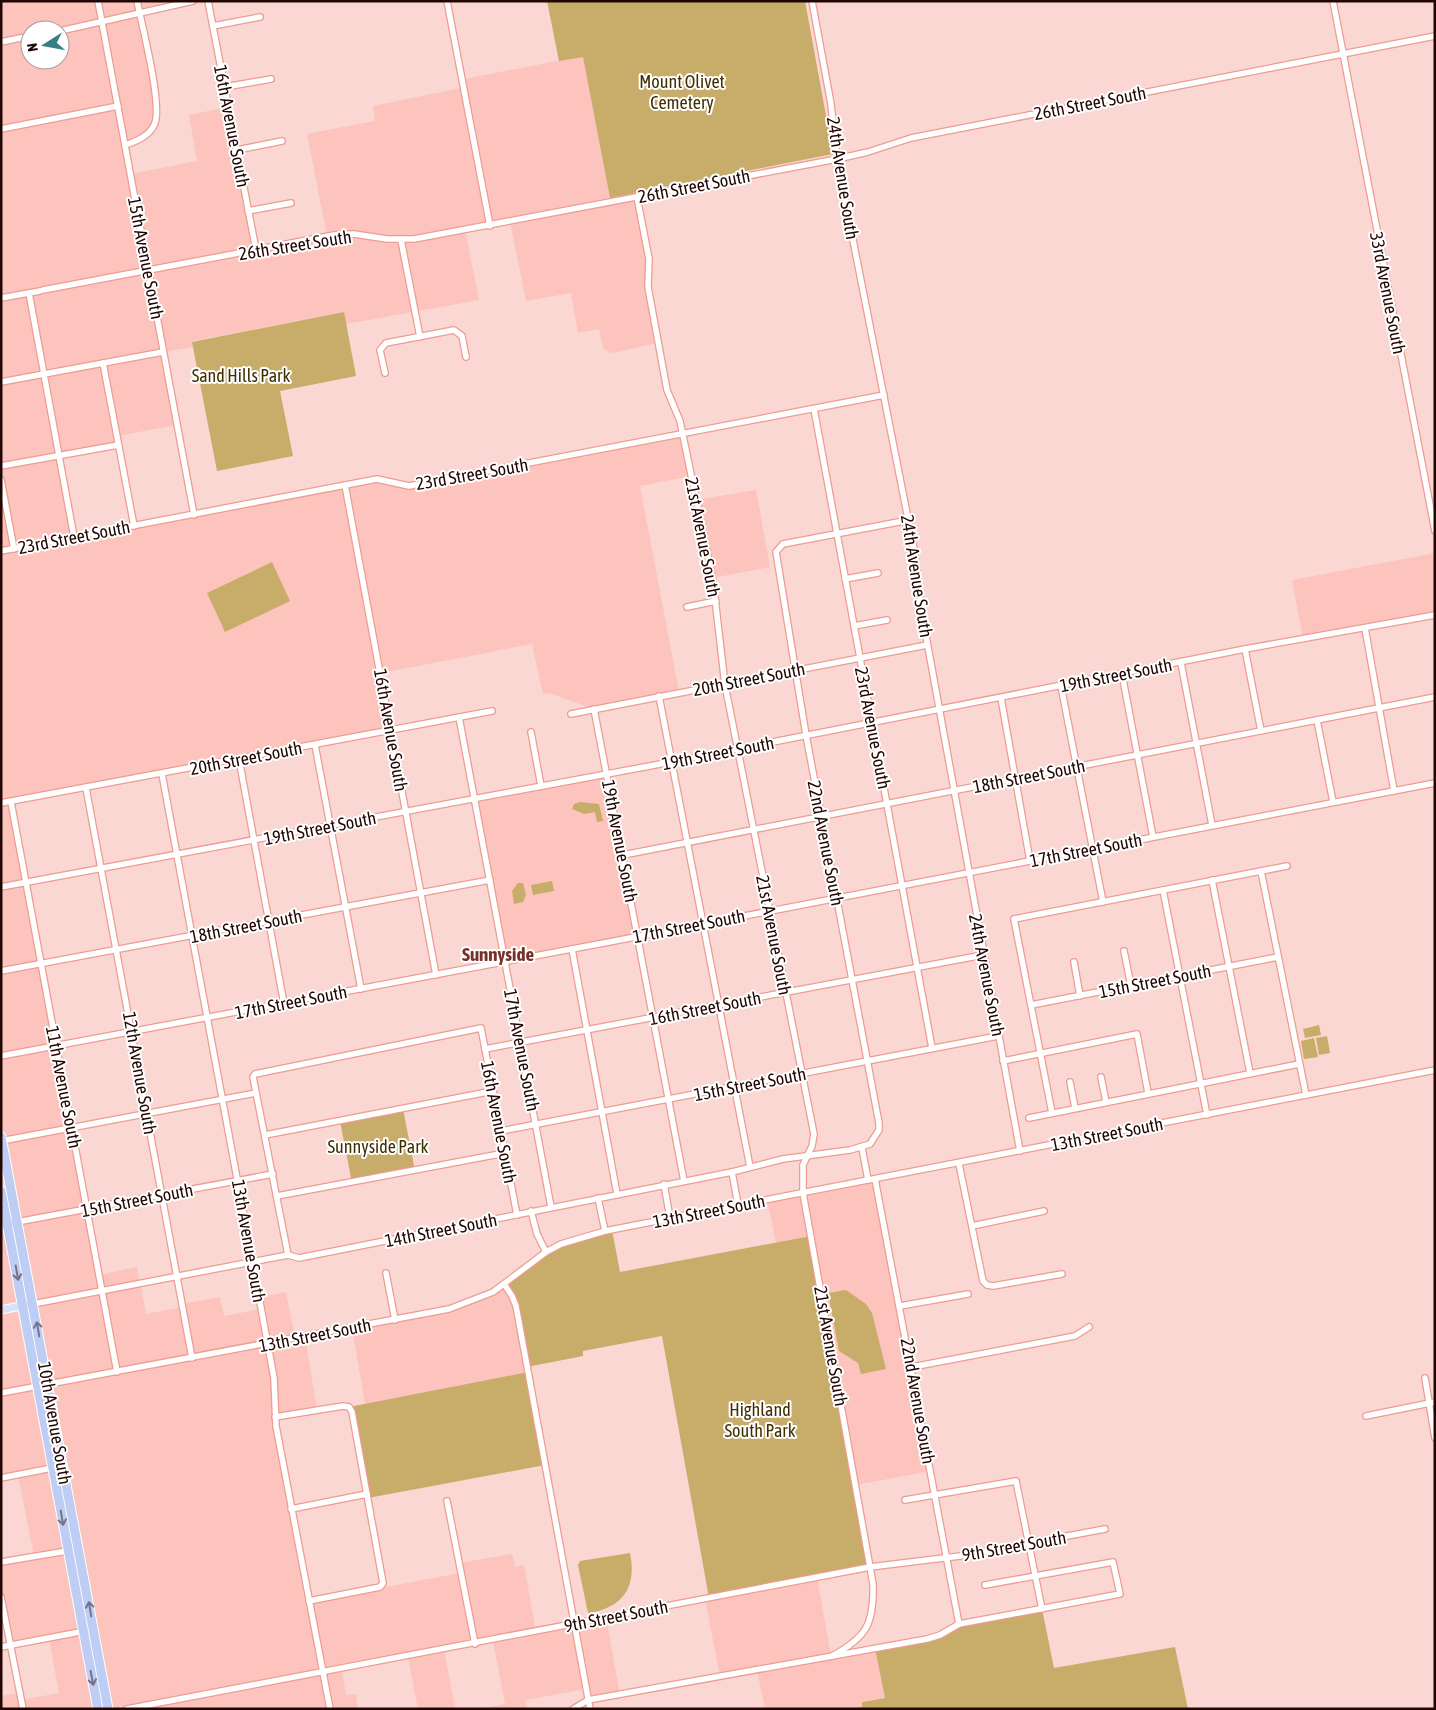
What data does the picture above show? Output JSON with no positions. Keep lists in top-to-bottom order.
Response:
{
  "streets": {
    "highway": ["10th Avenue South"],
    "main road": ["14th Street South"],
    "street": [
      "26th Street South",
      "16th Avenue South",
      "24th Avenue South",
      "15th Avenue South",
      "33rd Avenue South",
      "23rd Street South",
      "21st Avenue South",
      "19th Street South",
      "20th Street South",
      "23rd Avenue South",
      "18th Street South",
      "19th Avenue South",
      "22nd Avenue South",
      "17th Street South",
      "15th Street South",
      "16th Street South",
      "17th Avenue South",
      "12th Avenue South",
      "11th Avenue South",
      "13th Street South",
      "13th Avenue South",
      "9th Street South"
    ]
  },
  "crossings": [
    ["26th Street South", "16th Avenue South"],
    ["26th Street South", "24th Avenue South"],
    ["26th Street South", "15th Avenue South"],
    ["26th Street South", "33rd Avenue South"],
    ["26th Street South", "21st Avenue South"],
    ["16th Avenue South", "23rd Street South"],
    ["16th Avenue South", "19th Street South"],
    ["16th Avenue South", "20th Street South"],
    ["16th Avenue South", "18th Street South"],
    ["16th Avenue South", "17th Street South"],
    ["16th Avenue South", "15th Street South"],
    ["16th Avenue South", "16th Street South"],
    ["16th Avenue South", "14th Street South"],
    ["24th Avenue South", "23rd Street South"],
    ["24th Avenue South", "19th Street South"],
    ["24th Avenue South", "20th Street South"],
    ["24th Avenue South", "18th Street South"],
    ["24th Avenue South", "17th Street South"],
    ["24th Avenue South", "15th Street South"],
    ["24th Avenue South", "16th Street South"],
    ["24th Avenue South", "13th Street South"],
    ["15th Avenue South", "23rd Street South"],
    ["23rd Street South", "21st Avenue South"],
    ["23rd Street South", "23rd Avenue South"],
    ["21st Avenue South", "19th Street South"],
    ["21st Avenue South", "20th Street South"],
    ["21st Avenue South", "18th Street South"],
    ["21st Avenue South", "17th Street South"],
    ["21st Avenue South", "15th Street South"],
    ["21st Avenue South", "16th Street South"],
    ["21st Avenue South", "13th Street South"],
    ["21st Avenue South", "14th Street South"],
    ["21st Avenue South", "9th Street South"],
    ["19th Street South", "23rd Avenue South"],
    ["19th Street South", "19th Avenue South"],
    ["19th Street South", "22nd Avenue South"],
    ["19th Street South", "17th Avenue South"],
    ["19th Street South", "12th Avenue South"],
    ["19th Street South", "11th Avenue South"],
    ["19th Street South", "13th Avenue South"],
    ["20th Street South", "23rd Avenue South"],
    ["20th Street South", "19th Avenue South"],
    ["20th Street South", "22nd Avenue South"],
    ["20th Street South", "17th Avenue South"],
    ["20th Street South", "12th Avenue South"],
    ["20th Street South", "11th Avenue South"],
    ["20th Street South", "13th Avenue South"],
    ["23rd Avenue South", "18th Street South"],
    ["23rd Avenue South", "22nd Avenue South"],
    ["23rd Avenue South", "17th Street South"],
    ["23rd Avenue South", "15th Street South"],
    ["23rd Avenue South", "16th Street South"],
    ["18th Street South", "19th Avenue South"],
    ["18th Street South", "22nd Avenue South"],
    ["18th Street South", "17th Avenue South"],
    ["18th Street South", "12th Avenue South"],
    ["18th Street South", "11th Avenue South"],
    ["18th Street South", "13th Avenue South"],
    ["19th Avenue South", "17th Street South"],
    ["19th Avenue South", "15th Street South"],
    ["19th Avenue South", "16th Street South"],
    ["19th Avenue South", "14th Street South"],
    ["22nd Avenue South", "17th Street South"],
    ["22nd Avenue South", "15th Street South"],
    ["22nd Avenue South", "16th Street South"],
    ["22nd Avenue South", "13th Street South"],
    ["22nd Avenue South", "14th Street South"],
    ["22nd Avenue South", "9th Street South"],
    ["17th Street South", "17th Avenue South"],
    ["17th Street South", "12th Avenue South"],
    ["17th Street South", "11th Avenue South"],
    ["17th Street South", "13th Avenue South"],
    ["15th Street South", "17th Avenue South"],
    ["15th Street South", "12th Avenue South"],
    ["15th Street South", "11th Avenue South"],
    ["15th Street South", "13th Avenue South"],
    ["15th Street South", "10th Avenue South"],
    ["16th Street South", "17th Avenue South"],
    ["17th Avenue South", "14th Street South"],
    ["12th Avenue South", "13th Street South"],
    ["12th Avenue South", "14th Street South"],
    ["11th Avenue South", "13th Street South"],
    ["11th Avenue South", "14th Street South"],
    ["13th Street South", "13th Avenue South"],
    ["13th Street South", "10th Avenue South"],
    ["14th Street South", "13th Avenue South"],
    ["14th Street South", "10th Avenue South"],
    ["13th Avenue South", "9th Street South"]
  ],
  "districts": ["Sunnyside"],
  "parks": [
    "Mount Olivet Cemetery",
    "Sand Hills Park",
    "Sunnyside Park",
    "Highland South Park"
  ],
  "north": "left"
}
